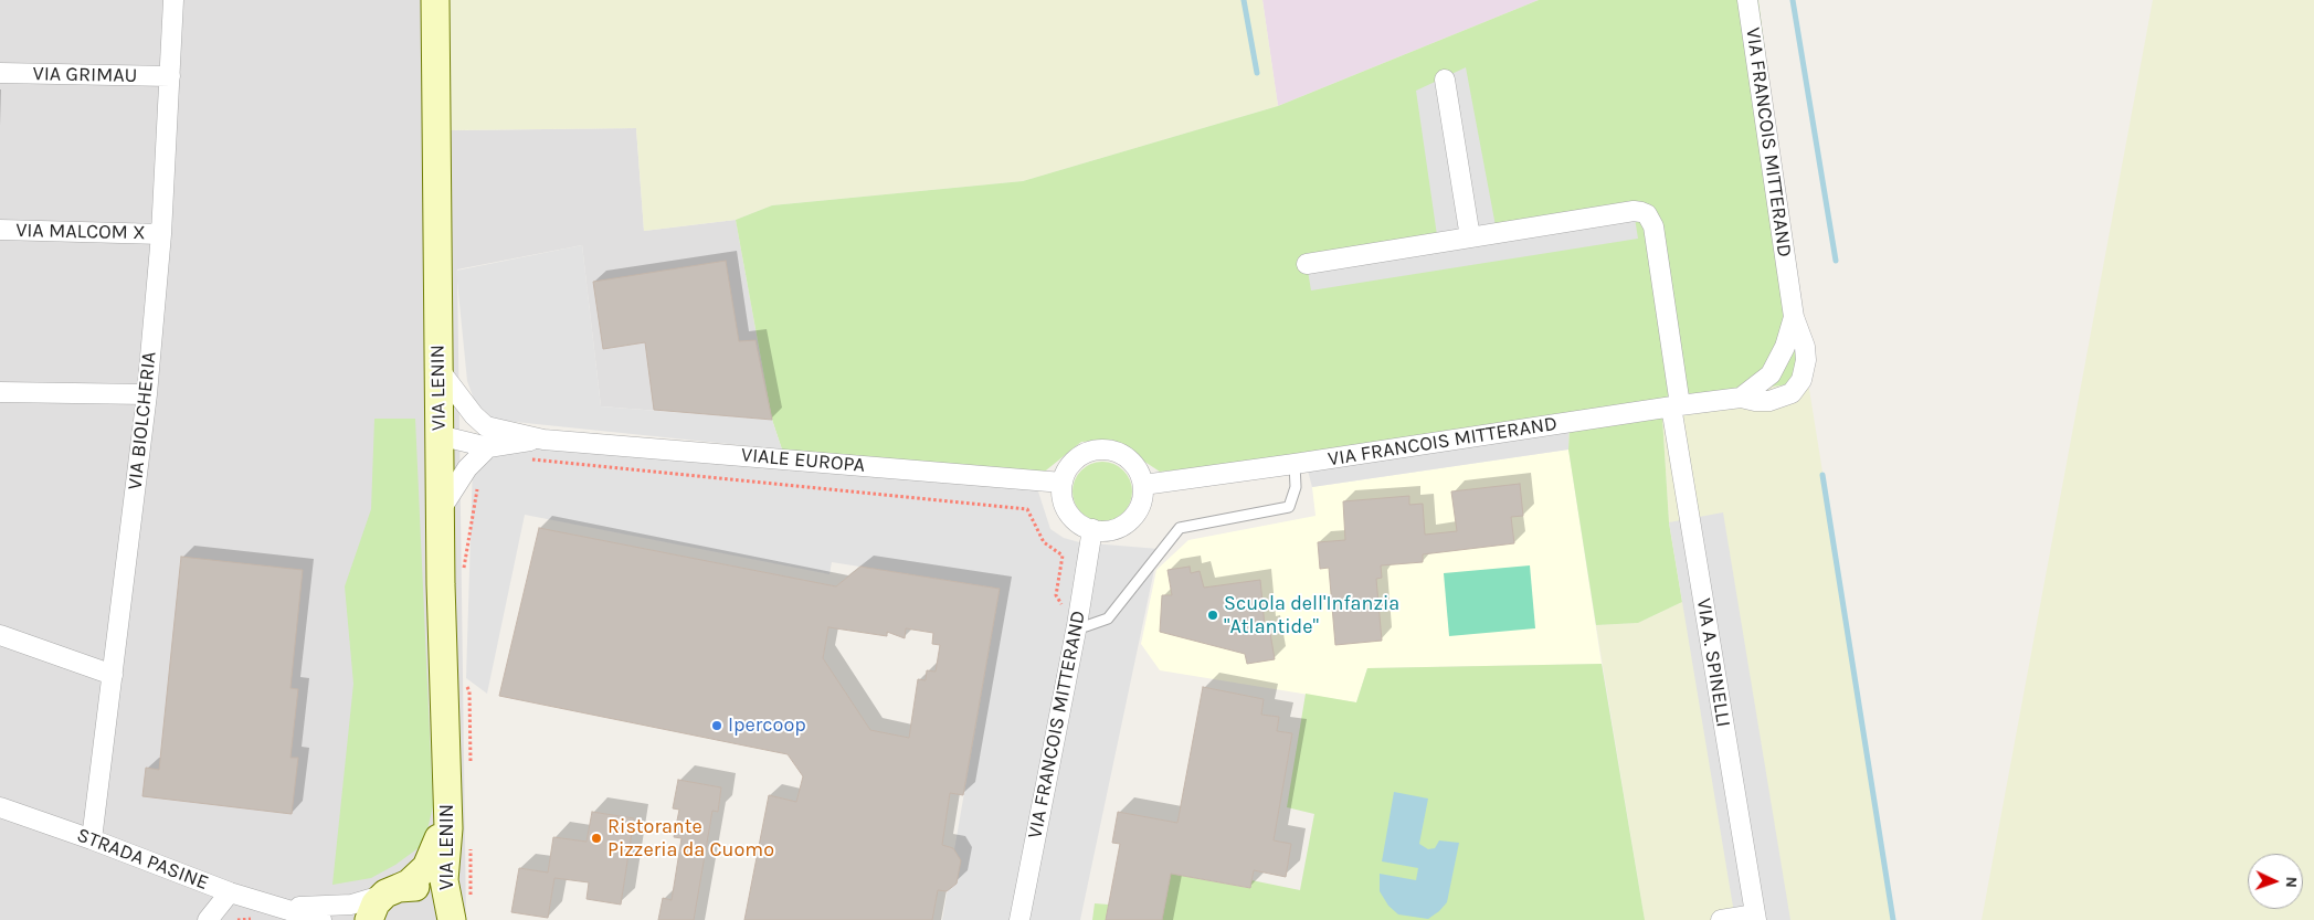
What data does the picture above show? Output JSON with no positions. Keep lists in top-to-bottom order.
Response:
{
  "streets": {
    "main road": ["VIA LENIN"],
    "street": [
      "VIA GRIMAU",
      "VIA FRANCOIS MITTERAND",
      "VIA MALCOM X",
      "VIA BIOLCHERIA",
      "VIALE EUROPA",
      "VIA A. SPINELLI",
      "STRADA PASINE"
    ]
  },
  "crossings": [
    ["VIA GRIMAU", "VIA BIOLCHERIA"],
    ["VIA FRANCOIS MITTERAND", "VIALE EUROPA"],
    ["VIA FRANCOIS MITTERAND", "VIA A. SPINELLI"],
    ["VIA MALCOM X", "VIA BIOLCHERIA"],
    ["VIA BIOLCHERIA", "STRADA PASINE"]
  ],
  "places": ["Scuola dell'Infanzia \"Atlantide\"", "Ipercoop", "Ristorante Pizzeria da Cuomo"],
  "north": "right"
}
